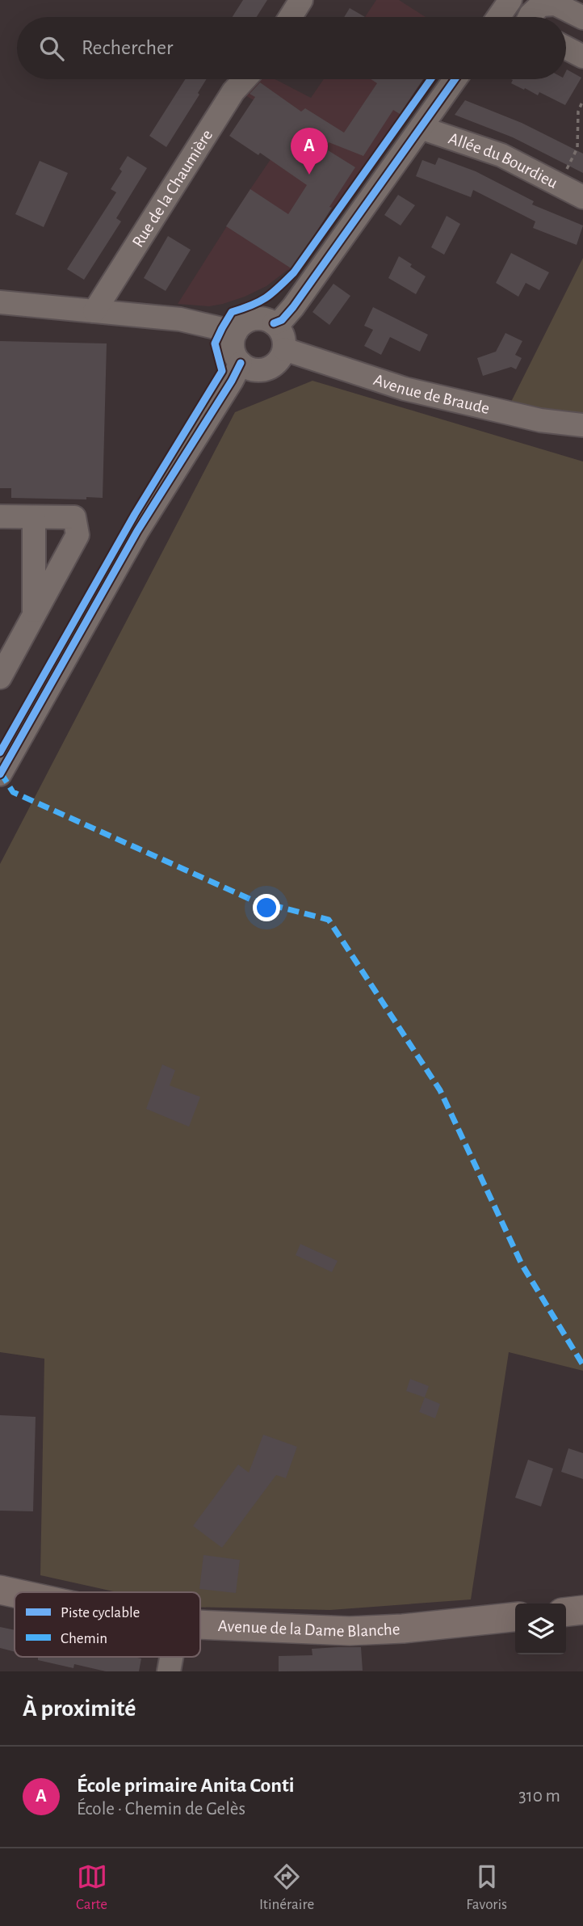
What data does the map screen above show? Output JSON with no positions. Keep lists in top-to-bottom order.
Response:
{
  "streets": {
    "main road": ["Avenue de la Dame Blanche"],
    "street": ["Allée du Bourdieu", "Rue de la Chaumière", "Avenue de Braude"]
  },
  "legend": ["Piste cyclable", "Chemin"],
  "page": {
    "search": "Rechercher",
    "pins": "A",
    "heading": "À proximité",
    "list": [
      {
        "mark": "A",
        "name": "École primaire Anita Conti",
        "note": "École · Chemin de Gelès",
        "value": "310 m"
      }
    ],
    "nav": ["Carte", "Itinéraire", "Favoris"]
  }
}
